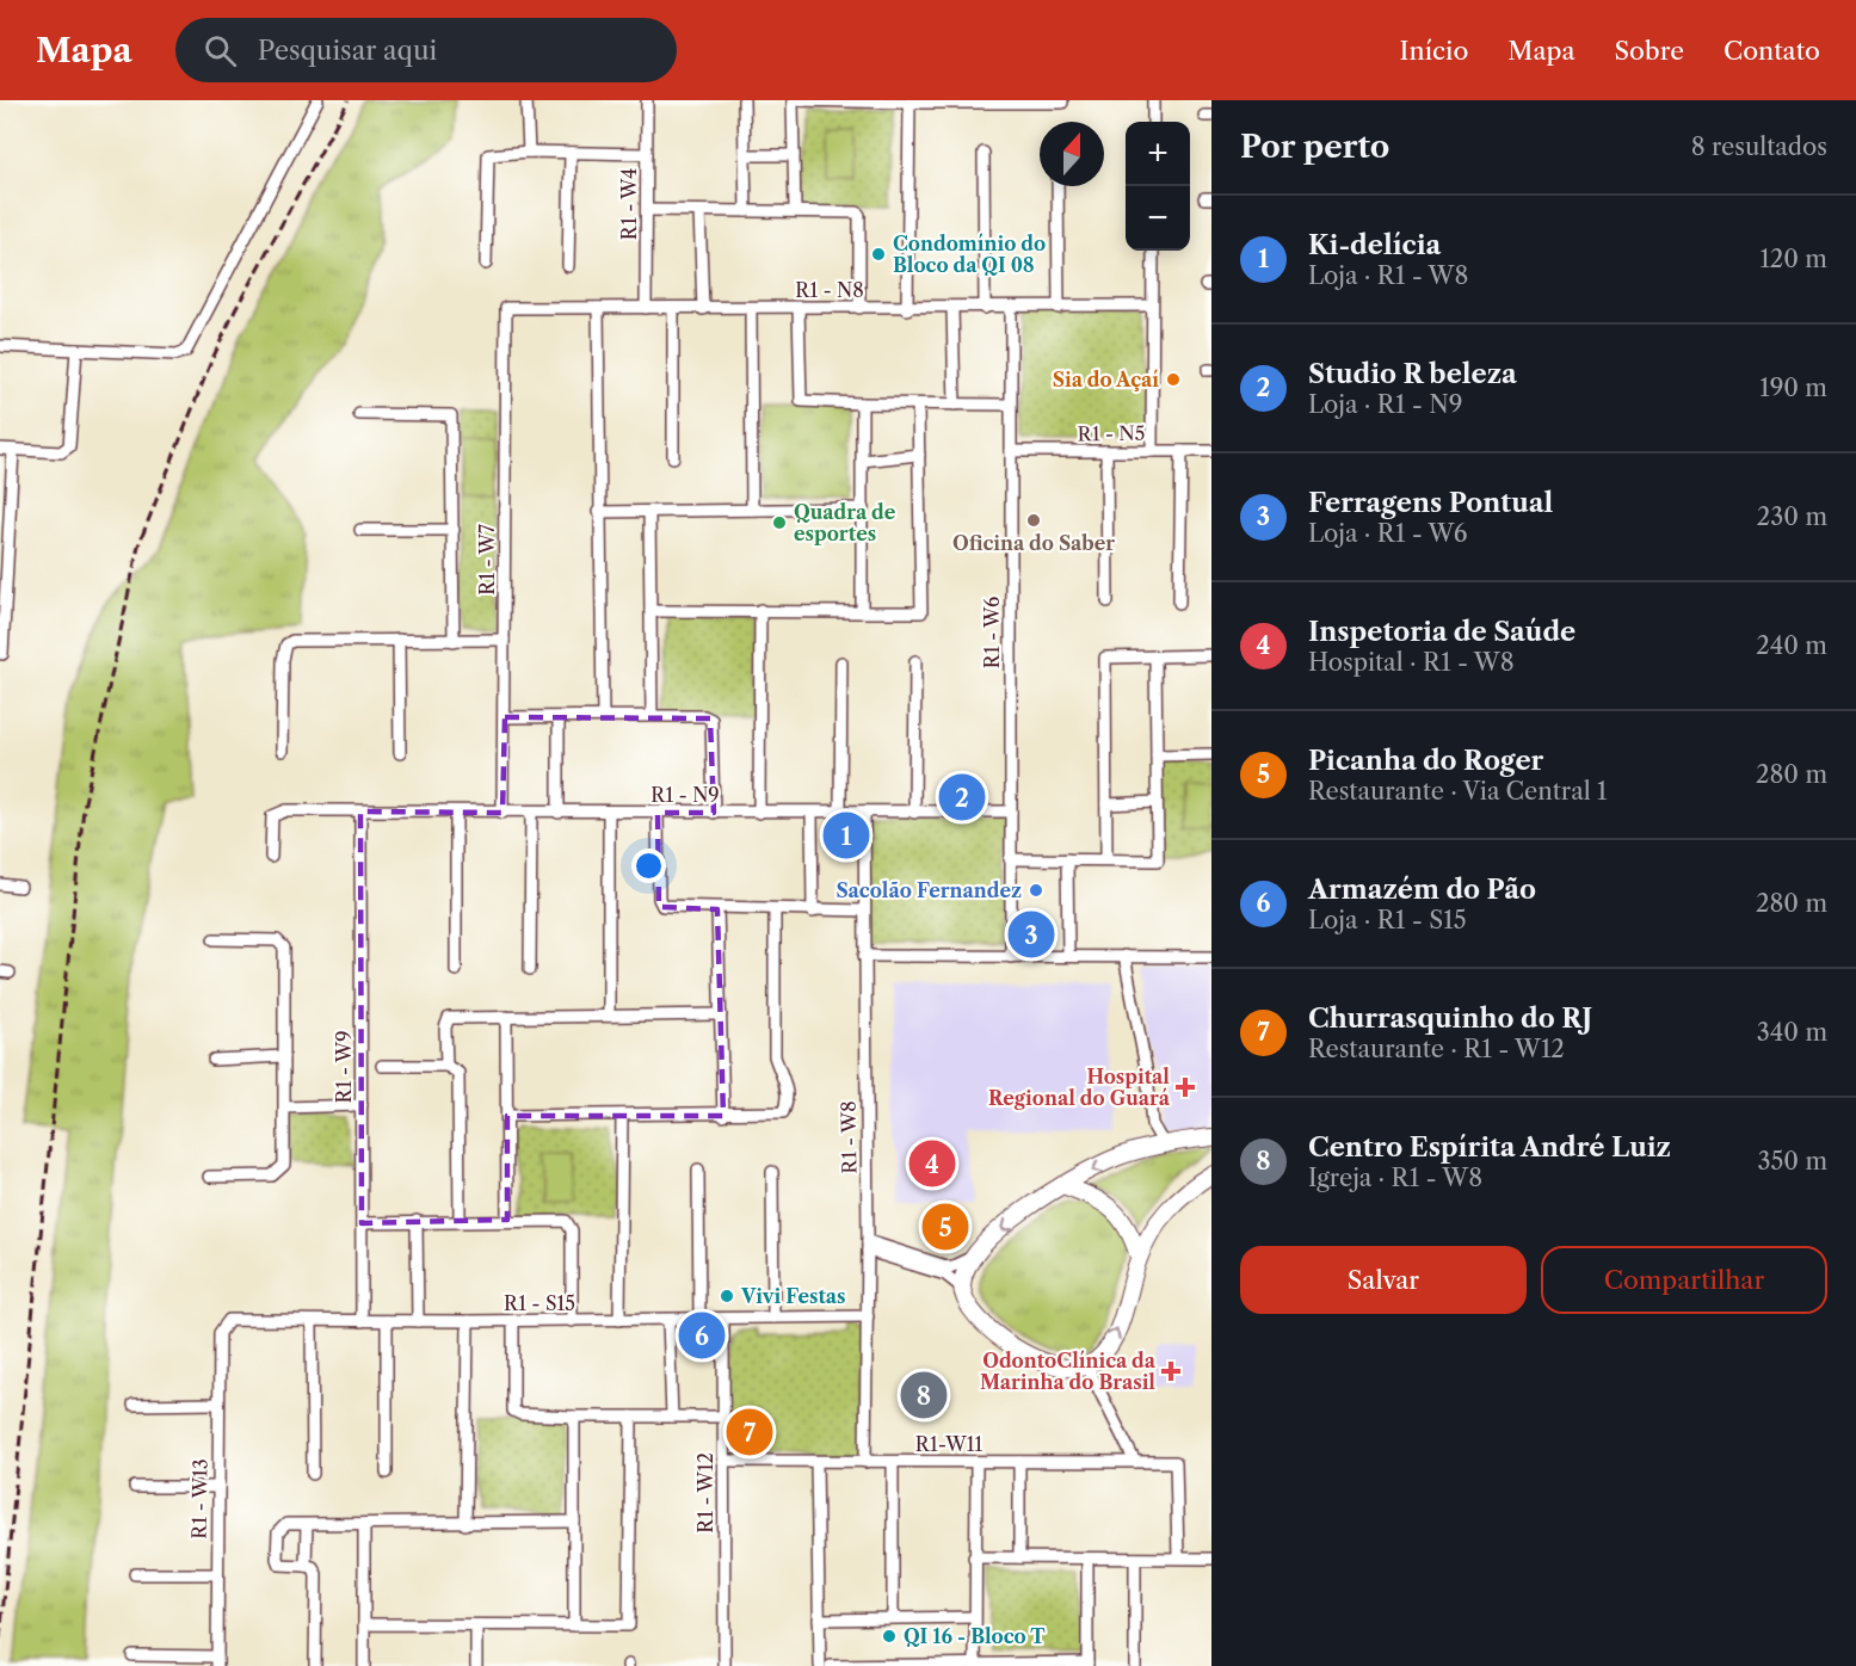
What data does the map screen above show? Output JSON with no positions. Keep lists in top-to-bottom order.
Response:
{
  "streets": {
    "street": [
      "R1 - W4",
      "R1 - N8",
      "R1 - N5",
      "R1 - W7",
      "R1 - W6",
      "R1 - N9",
      "R1 - W9",
      "R1 - W8",
      "R1 - S15",
      "R1-W11",
      "R1 - W12",
      "R1 - W13"
    ]
  },
  "crossings": [
    ["R1 - W4", "R1 - N8"],
    ["R1 - N8", "R1 - W7"],
    ["R1 - N8", "R1 - W6"],
    ["R1 - N5", "R1 - W6"],
    ["R1 - W7", "R1 - N9"],
    ["R1 - W6", "R1 - N9"],
    ["R1 - N9", "R1 - W9"],
    ["R1 - N9", "R1 - W8"],
    ["R1 - W9", "R1 - S15"],
    ["R1 - W8", "R1 - S15"],
    ["R1 - W8", "R1-W11"],
    ["R1 - S15", "R1 - W12"],
    ["R1 - S15", "R1 - W13"],
    ["R1-W11", "R1 - W12"]
  ],
  "places": {
    "other": [
      "Condomínio do Bloco da QI 08",
      "Sia do Açaí",
      "Oficina do Saber",
      "Quadra de esportes",
      "Sacolão Fernandez",
      "Vivi Festas",
      "QI 16 - Bloco T"
    ],
    "health": ["Hospital Regional do Guará", "OdontoClínica da Marinha do Brasil"]
  },
  "north": "top",
  "page": {
    "header": "Mapa",
    "search": "Pesquisar aqui",
    "nav": [
      "Início",
      "Mapa",
      "Sobre",
      "Contato"
    ],
    "heading": ["Por perto", "8 resultados"],
    "map_buttons": ["+", "−"],
    "list": [
      {
        "mark": "1",
        "name": "Ki-delícia",
        "note": "Loja · R1 - W8",
        "value": "120 m"
      },
      {
        "mark": "2",
        "name": "Studio R beleza",
        "note": "Loja · R1 - N9",
        "value": "190 m"
      },
      {
        "mark": "3",
        "name": "Ferragens Pontual",
        "note": "Loja · R1 - W6",
        "value": "230 m"
      },
      {
        "mark": "4",
        "name": "Inspetoria de Saúde",
        "note": "Hospital · R1 - W8",
        "value": "240 m"
      },
      {
        "mark": "5",
        "name": "Picanha do Roger",
        "note": "Restaurante · Via Central 1",
        "value": "280 m"
      },
      {
        "mark": "6",
        "name": "Armazém do Pão",
        "note": "Loja · R1 - S15",
        "value": "280 m"
      },
      {
        "mark": "7",
        "name": "Churrasquinho do RJ",
        "note": "Restaurante · R1 - W12",
        "value": "340 m"
      },
      {
        "mark": "8",
        "name": "Centro Espírita André Luiz",
        "note": "Igreja · R1 - W8",
        "value": "350 m"
      }
    ],
    "pins": [
      "2",
      "1",
      "3",
      "4",
      "5",
      "6",
      "8",
      "7"
    ],
    "buttons": ["Salvar", "Compartilhar"]
  }
}
